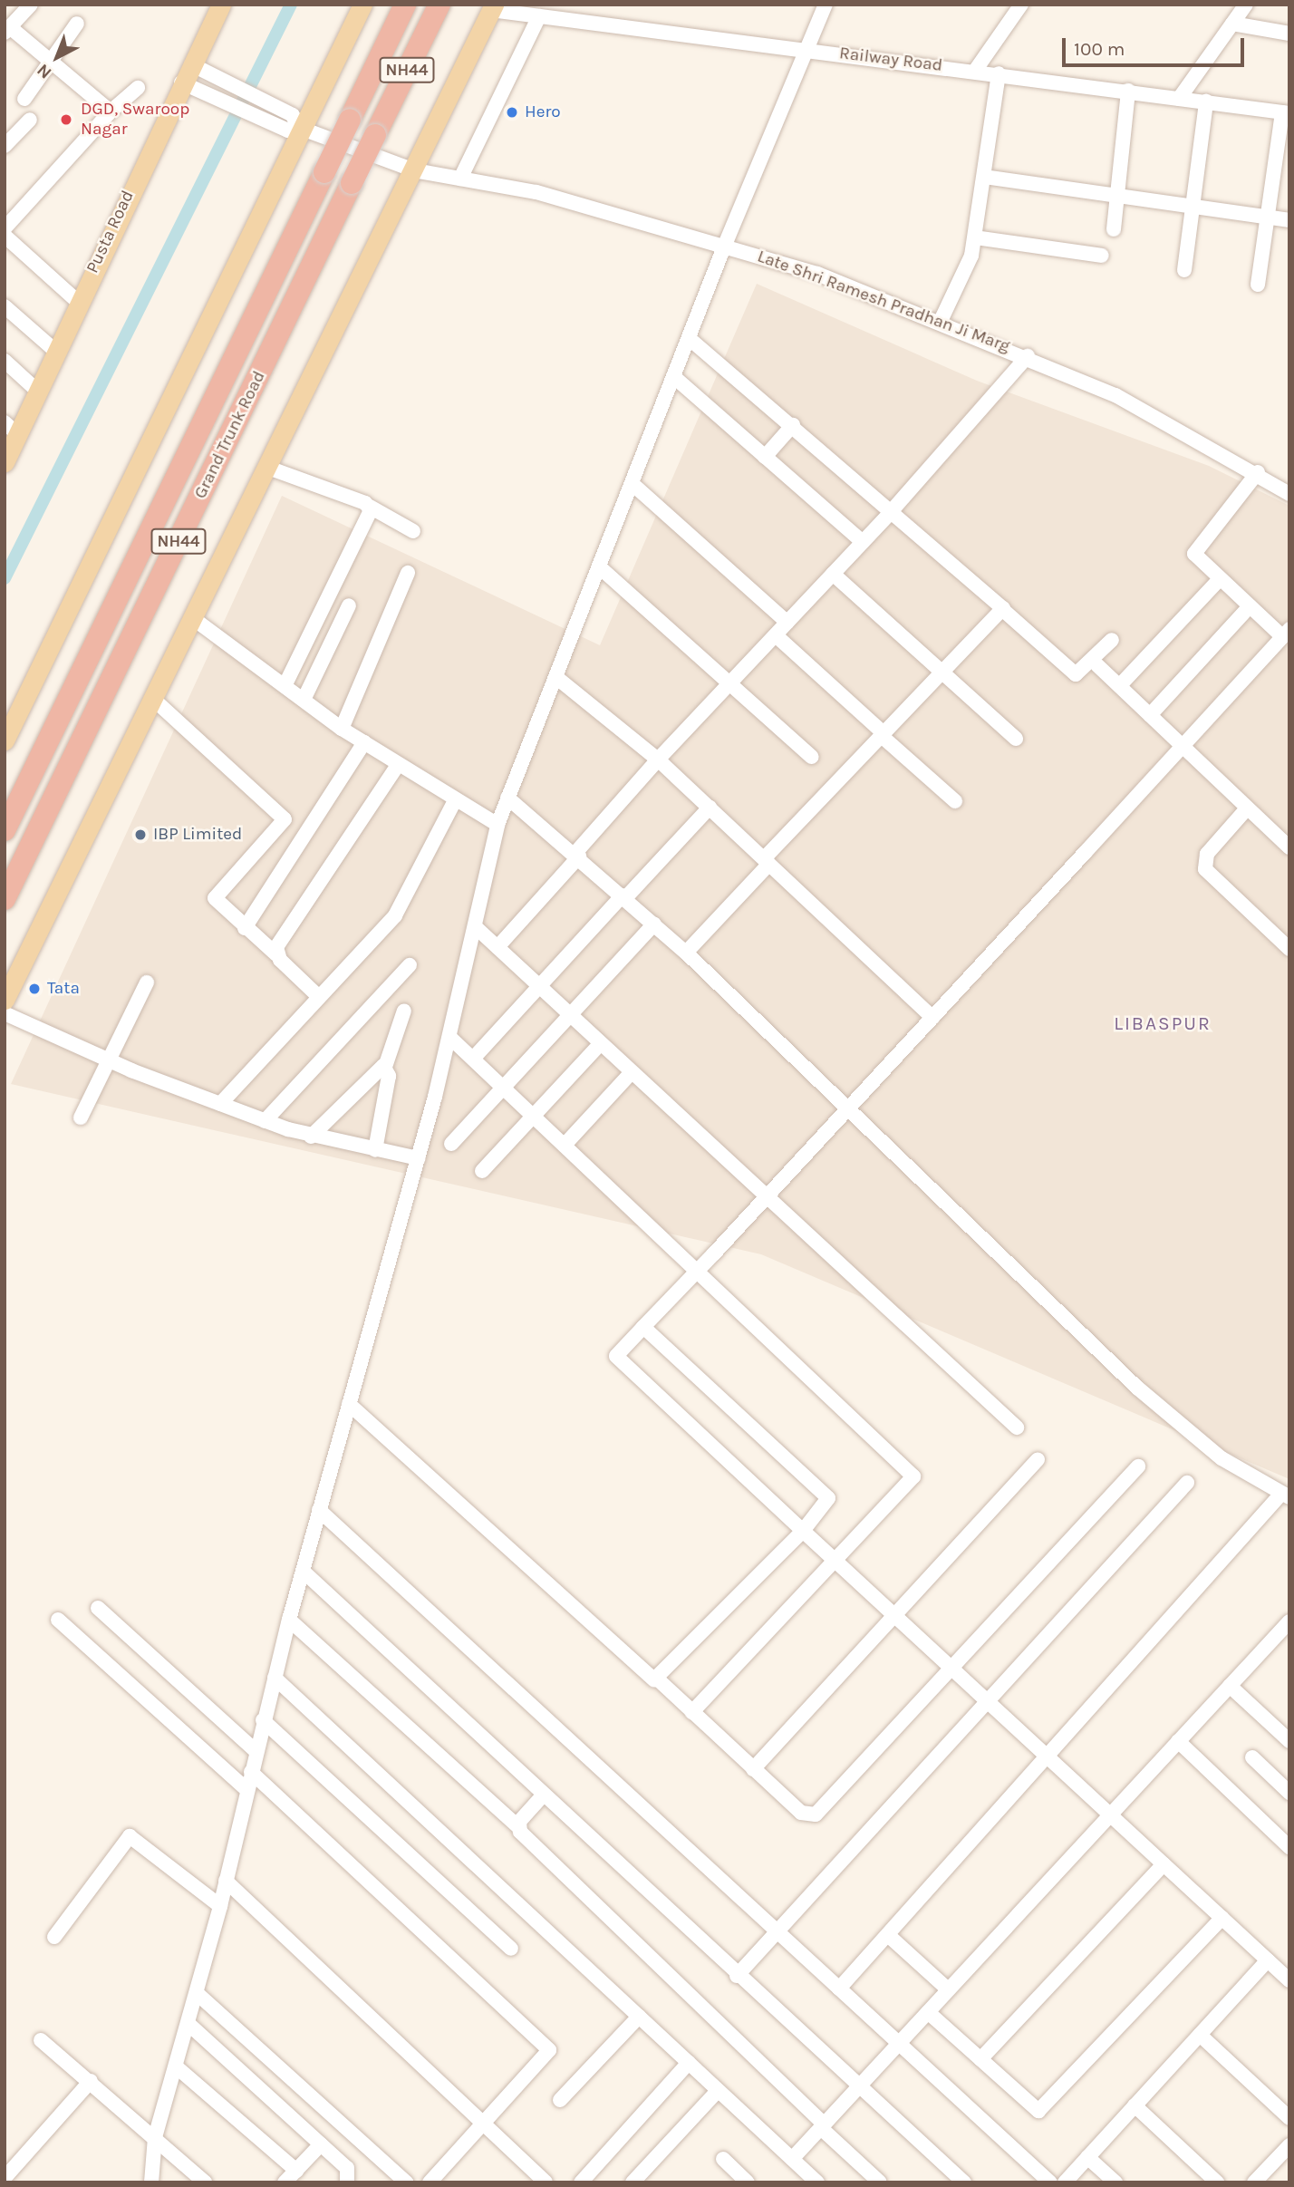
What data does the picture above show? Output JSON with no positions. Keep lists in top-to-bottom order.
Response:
{
  "streets": {
    "highway": ["NH44", "Grand Trunk Road"],
    "main road": ["Pusta Road"],
    "street": ["Railway Road", "Late Shri Ramesh Pradhan Ji Marg"]
  },
  "districts": ["LIBASPUR"],
  "places": [
    "Hero",
    "DGD, Swaroop Nagar",
    "IBP Limited",
    "Tata"
  ],
  "scale_bar": "100 m",
  "north": "bottom left"
}
